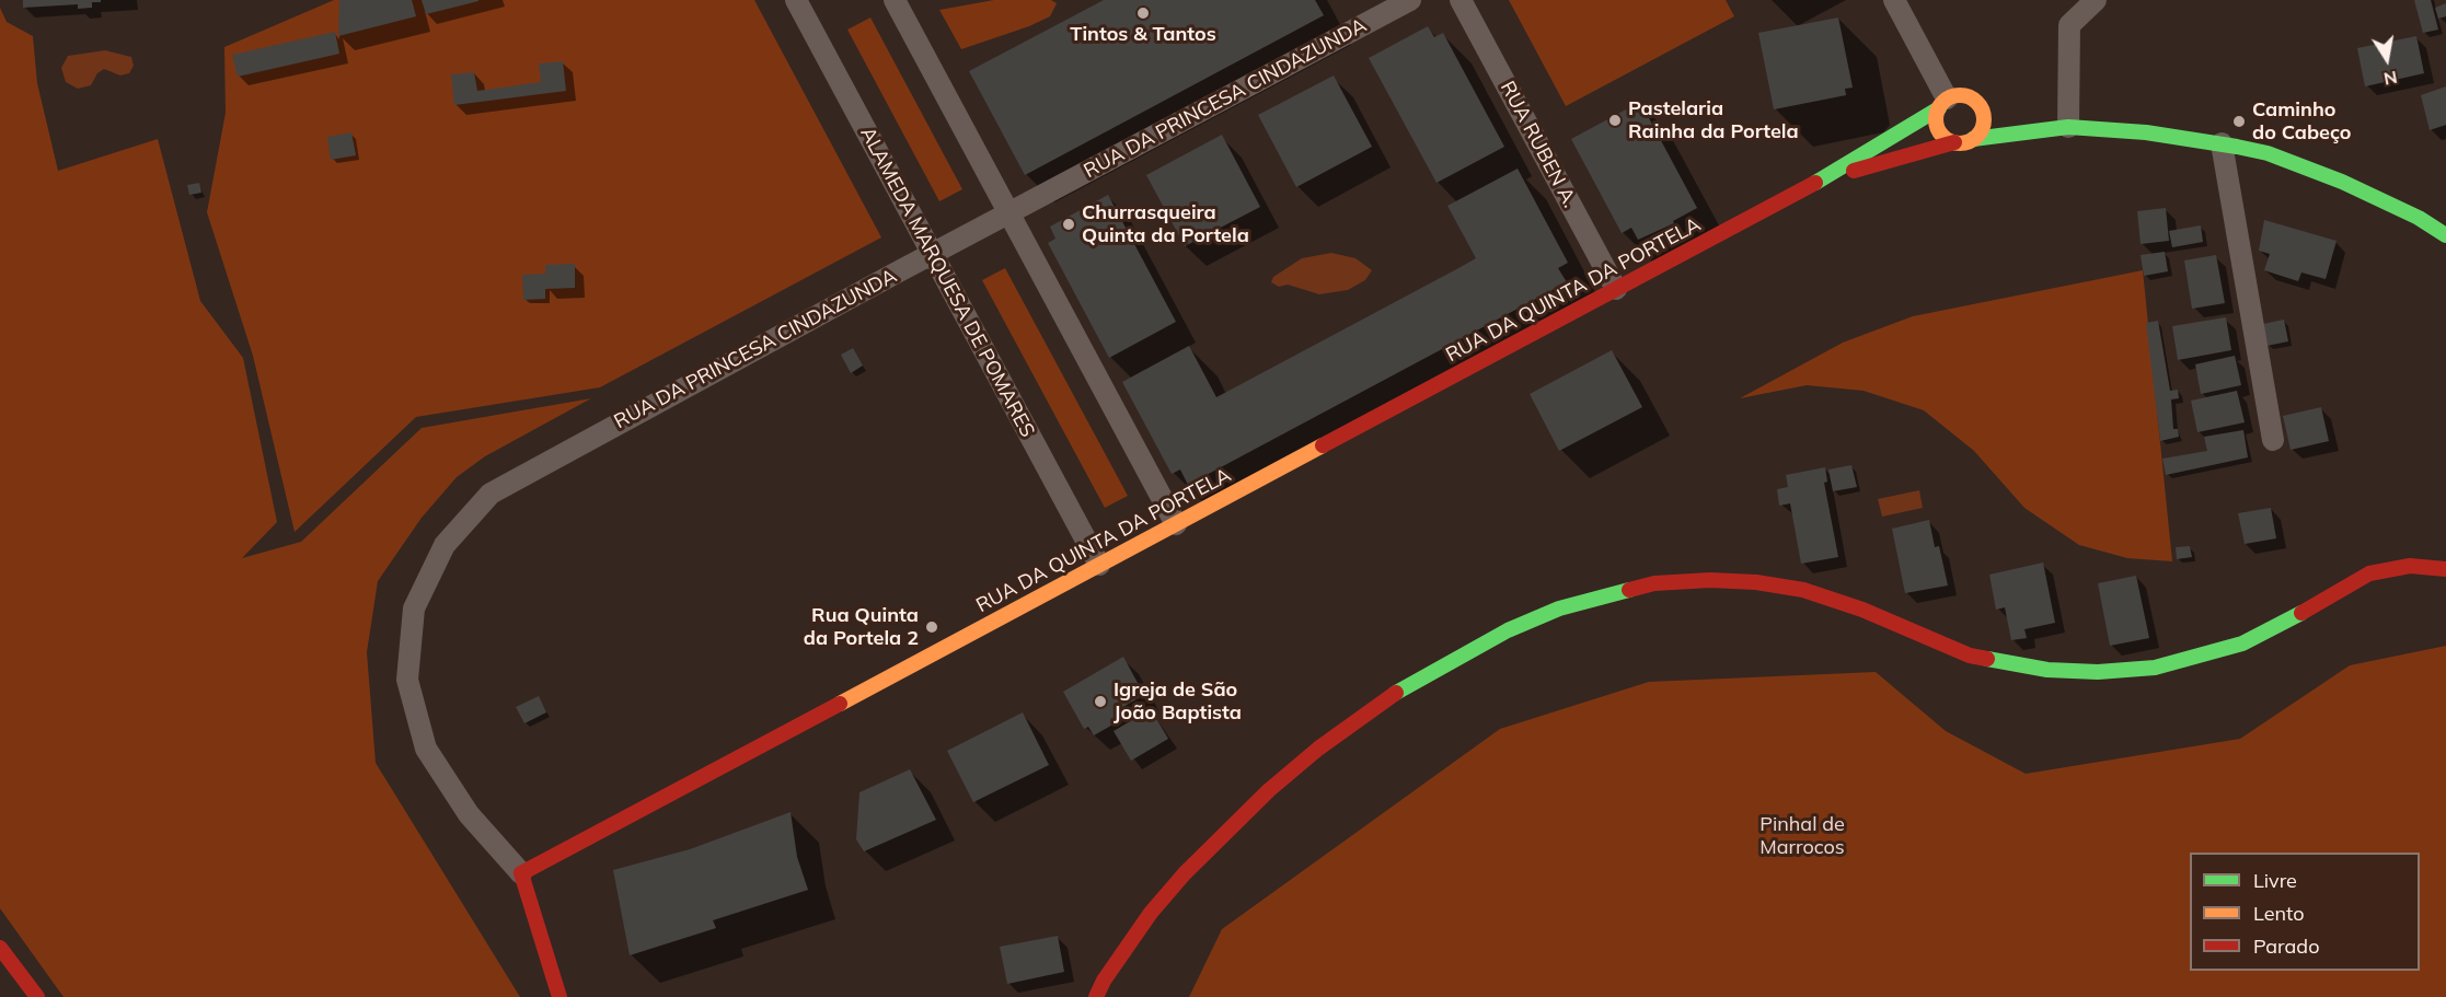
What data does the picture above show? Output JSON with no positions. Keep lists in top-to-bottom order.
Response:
{
  "streets": {
    "street": [
      "RUA DA PRINCESA CINDAZUNDA",
      "RUA RUBEN A.",
      "ALAMEDA MARQUESA DE POMARES",
      "RUA DA QUINTA DA PORTELA"
    ]
  },
  "crossings": [
    ["RUA DA PRINCESA CINDAZUNDA", "ALAMEDA MARQUESA DE POMARES"],
    ["RUA DA PRINCESA CINDAZUNDA", "RUA DA QUINTA DA PORTELA"],
    ["RUA RUBEN A.", "RUA DA QUINTA DA PORTELA"],
    ["ALAMEDA MARQUESA DE POMARES", "RUA DA QUINTA DA PORTELA"]
  ],
  "parks": ["Pinhal de Marrocos"],
  "places": [
    "Tintos & Tantos",
    "Pastelaria Rainha da Portela",
    "Caminho do Cabeço",
    "Churrasqueira Quinta da Portela",
    "Rua Quinta da Portela 2",
    "Igreja de São João Baptista"
  ],
  "legend": ["Livre", "Lento", "Parado"],
  "north": "bottom"
}
